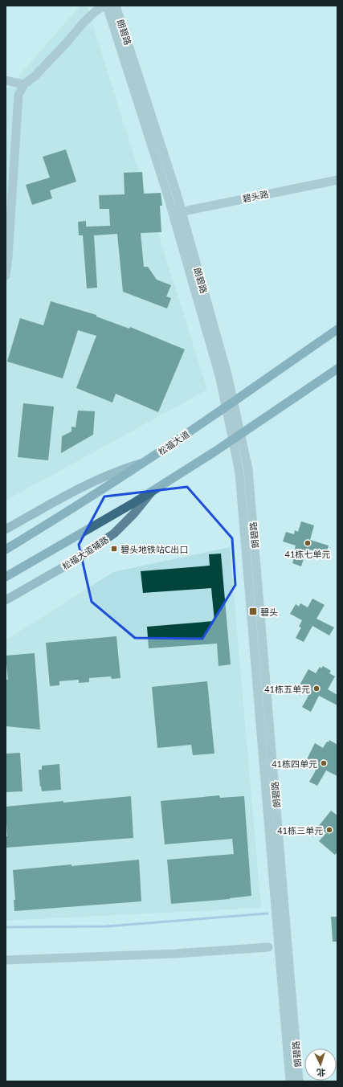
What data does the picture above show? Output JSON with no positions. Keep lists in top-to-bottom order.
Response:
{
  "streets": {
    "main road": ["松福大道", "松福大道辅路"],
    "street": ["朗碧路", "碧头路"]
  },
  "crossings": [
    ["朗碧路", "碧头路"],
    ["朗碧路", "松福大道"]
  ],
  "places": {
    "other": [
      "41栋七单元",
      "41栋五单元",
      "41栋四单元",
      "41栋三单元"
    ],
    "transit": ["碧头地铁站C出口", "碧头"]
  },
  "north": "bottom"
}
